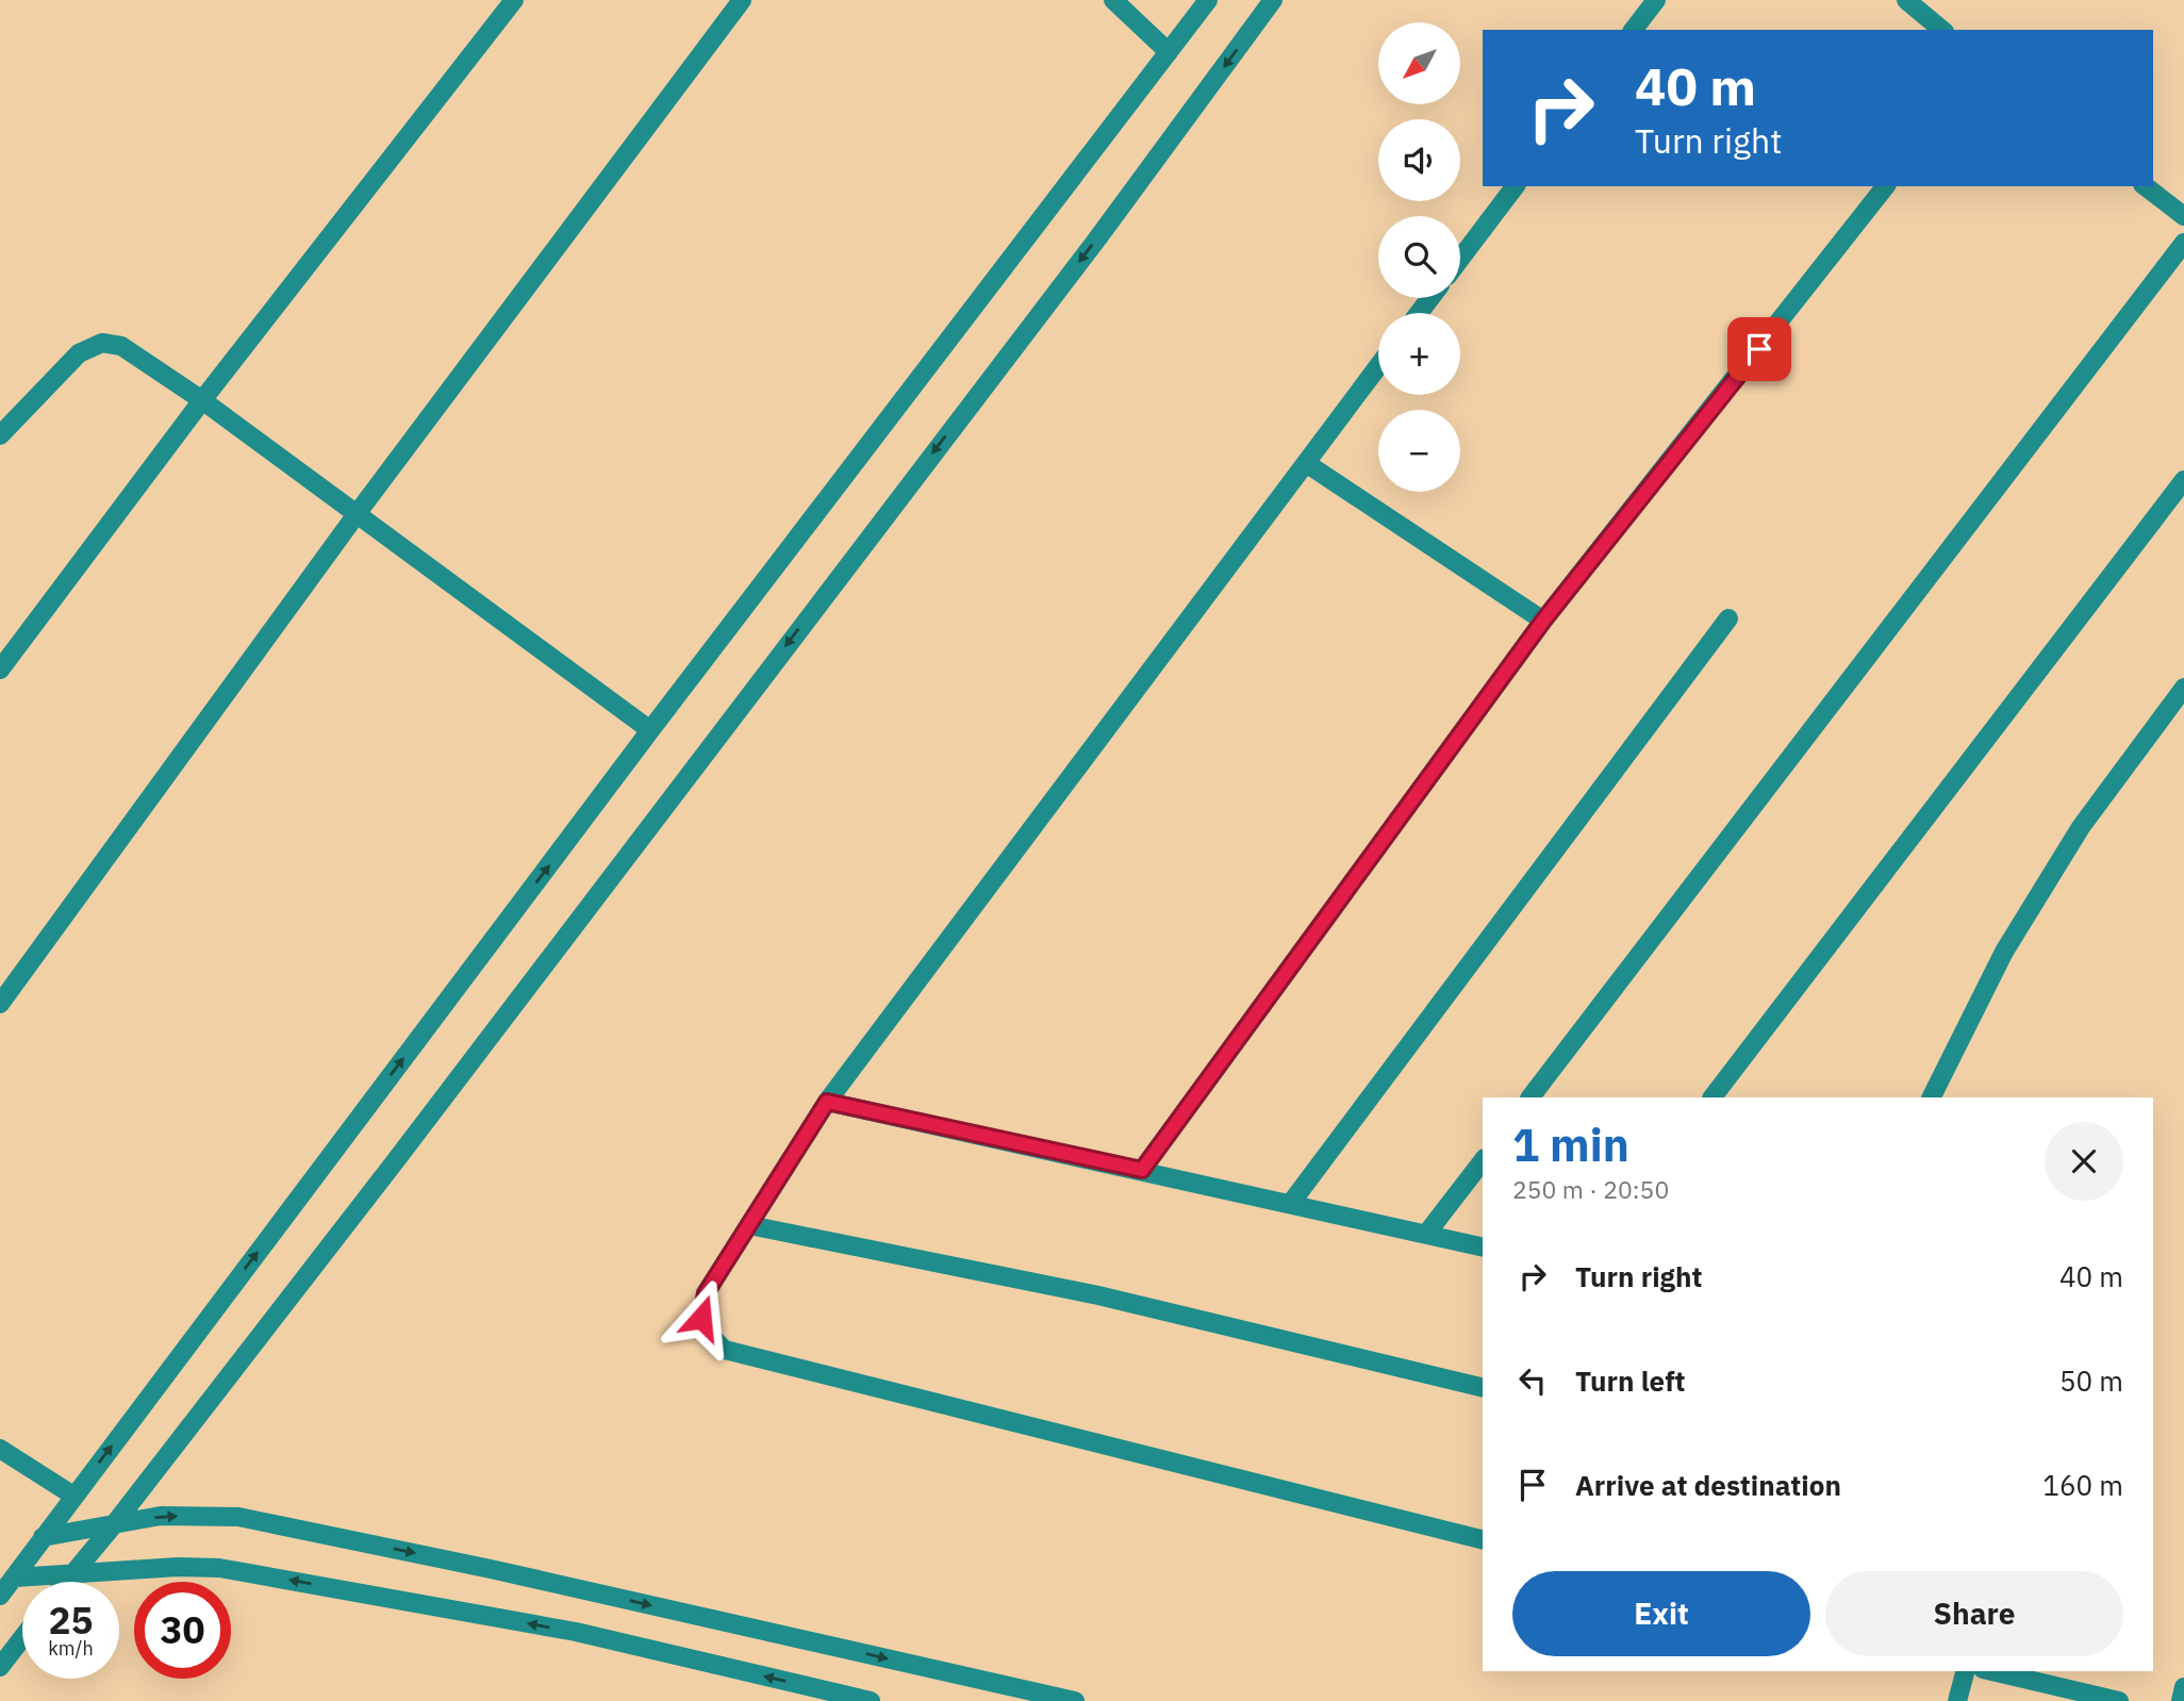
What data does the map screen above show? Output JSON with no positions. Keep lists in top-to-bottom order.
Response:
{
  "north": "bottom left",
  "page": {
    "map_buttons": ["+", "−"],
    "turn": ["40 m", "Turn right"],
    "heading": ["1 min", "250 m · 20:50"],
    "list": [
      {
        "name": "Turn right",
        "value": "40 m"
      },
      {
        "name": "Turn left",
        "value": "50 m"
      },
      {
        "name": "Arrive at destination",
        "value": "160 m"
      }
    ],
    "buttons": ["Exit", "Share"],
    "speed": "25 km/h",
    "limit": "30"
  }
}
